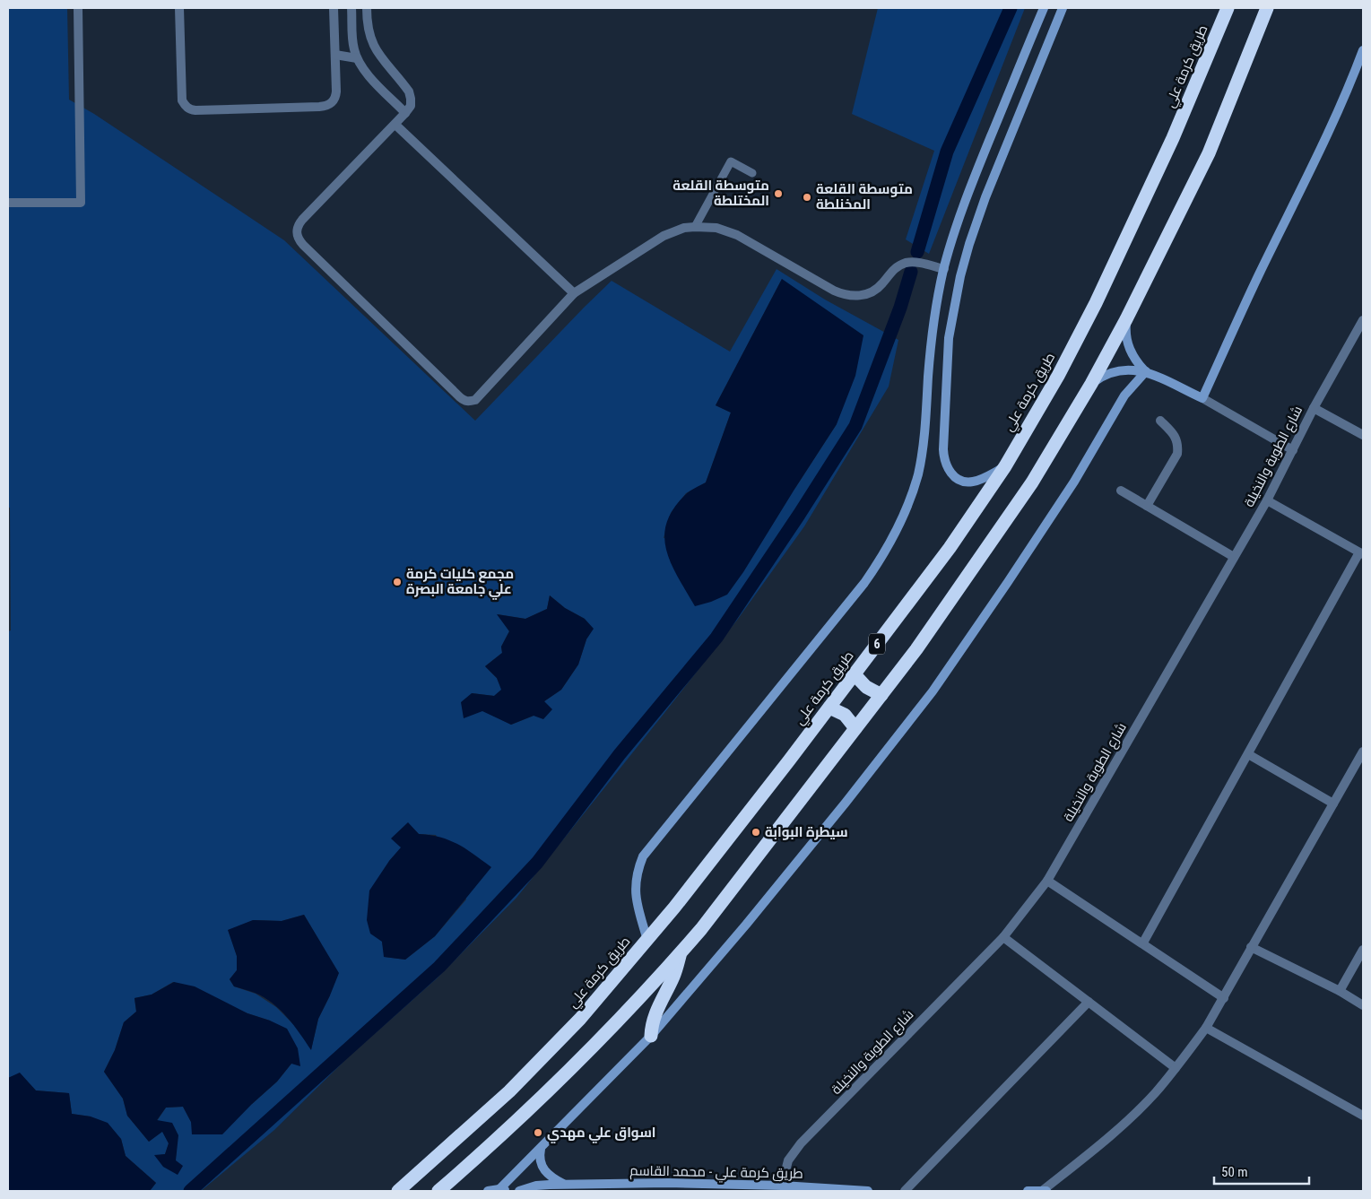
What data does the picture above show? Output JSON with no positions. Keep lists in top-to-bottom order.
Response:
{
  "streets": {
    "highway": ["طريق كرمة علي", "6"],
    "main road": ["طريق كرمة علي - محمد القاسم"],
    "street": ["شارع الطوبة والنخيلة"]
  },
  "crossings": [
    ["شارع الطوبة والنخيلة", "طريق كرمة علي - محمد القاسم"]
  ],
  "places": [
    "متوسطة القلعة المختلطة",
    "متوسطة القلعة المخنلطة",
    "مجمع كليات كرمة علي جامعة البصرة",
    "سيطرة البوابة",
    "اسواق علي مهدي"
  ],
  "scale_bar": "50 m"
}
